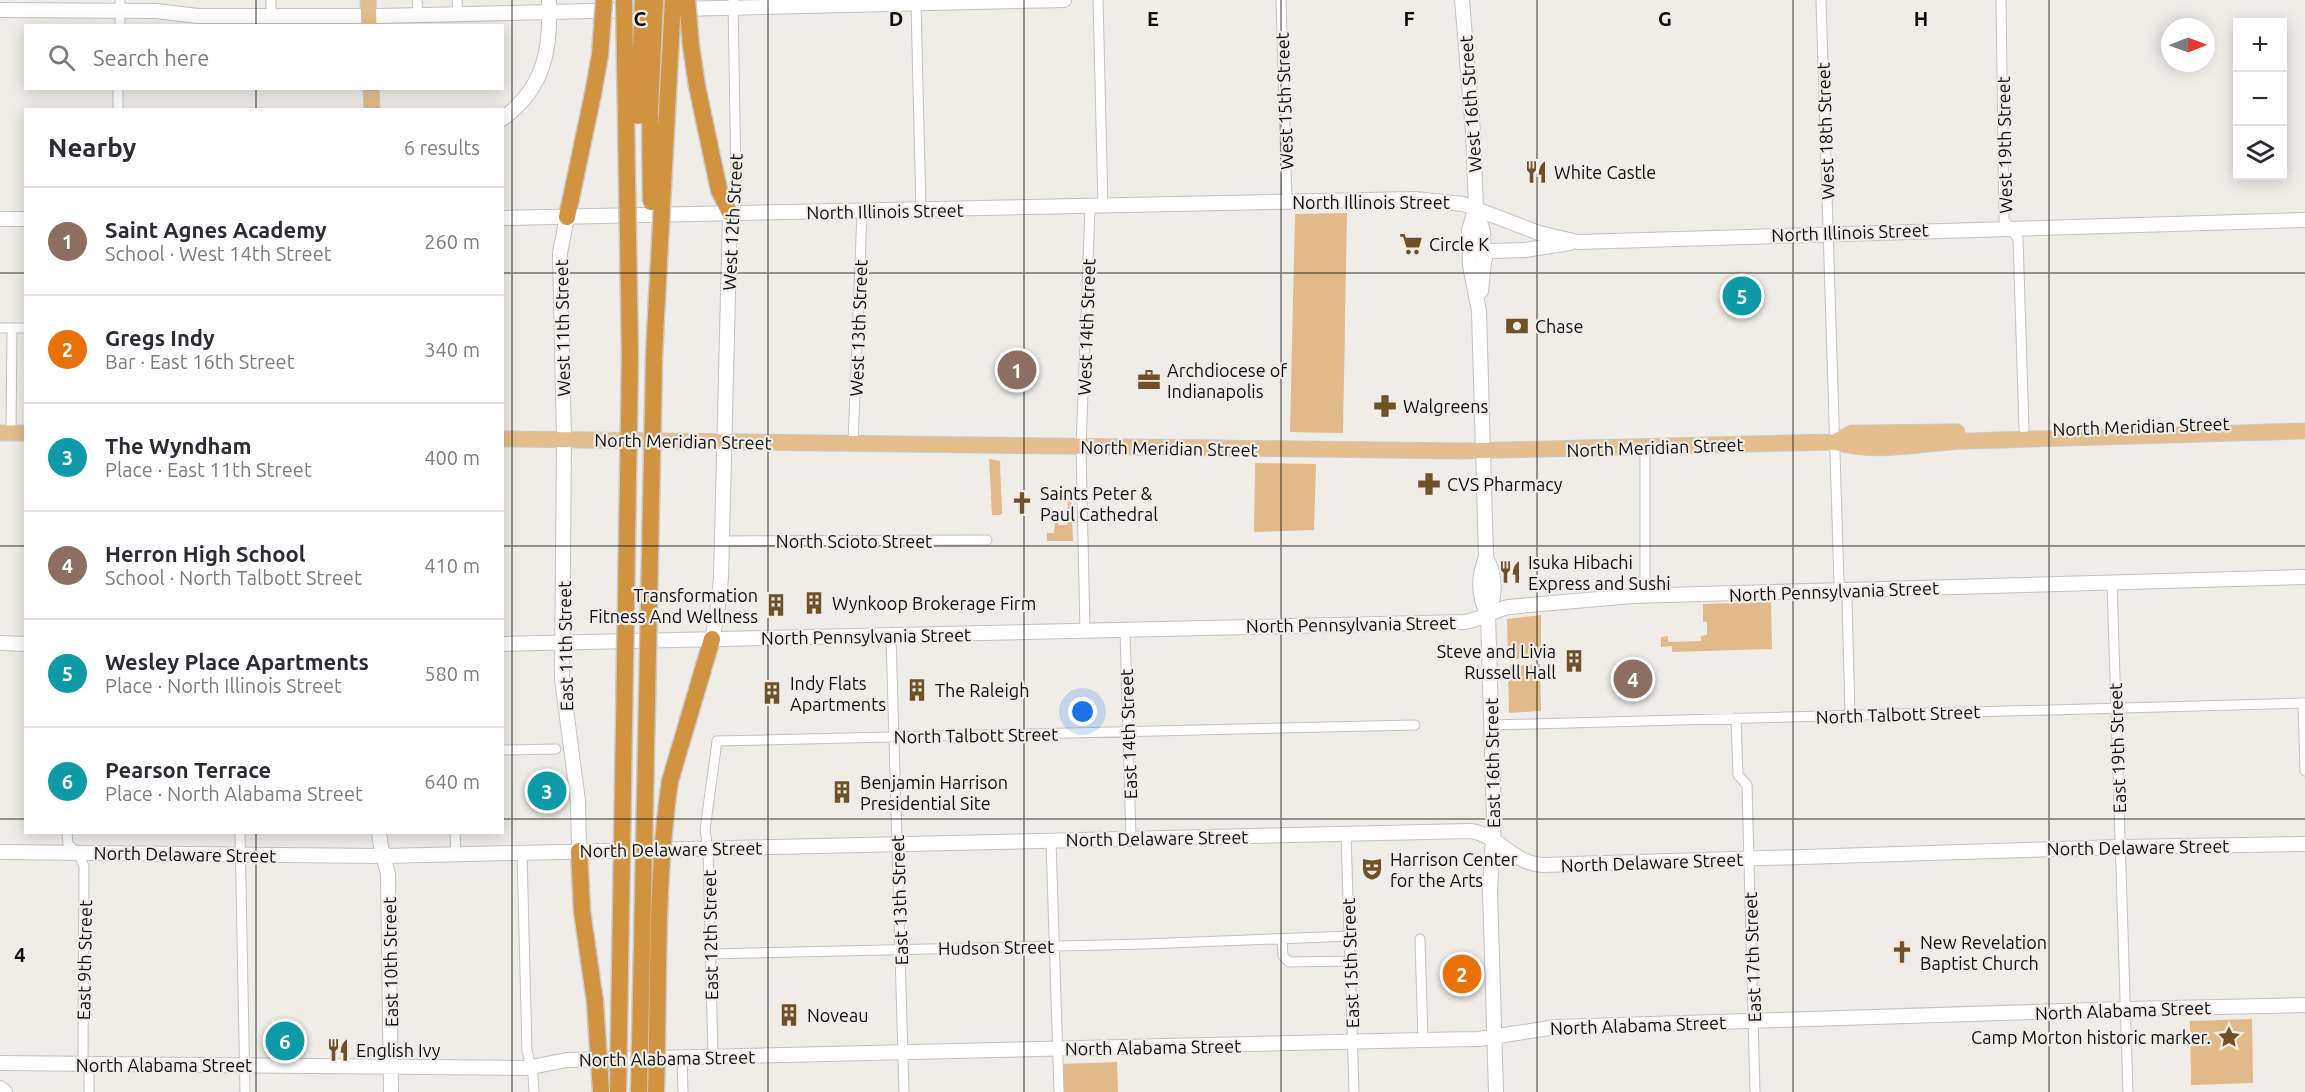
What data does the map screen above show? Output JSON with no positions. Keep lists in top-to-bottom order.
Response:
{
  "streets": {
    "main road": [
      "West 16th Street",
      "North Illinois Street",
      "West 12th Street",
      "West 11th Street",
      "North Meridian Street",
      "North Pennsylvania Street",
      "East 11th Street",
      "East 16th Street",
      "North Delaware Street",
      "East 10th Street",
      "North Alabama Street"
    ],
    "street": [
      "West 15th Street",
      "West 18th Street",
      "West 19th Street",
      "West 14th Street",
      "West 13th Street",
      "North Scioto Street",
      "North Talbott Street",
      "East 14th Street",
      "East 19th Street",
      "East 13th Street",
      "East 12th Street",
      "Hudson Street",
      "East 17th Street",
      "East 9th Street",
      "East 15th Street"
    ]
  },
  "crossings": [
    ["West 15th Street", "North Illinois Street"],
    ["West 16th Street", "North Illinois Street"],
    ["West 16th Street", "North Meridian Street"],
    ["West 16th Street", "East 16th Street"],
    ["West 18th Street", "North Illinois Street"],
    ["West 18th Street", "North Meridian Street"],
    ["West 18th Street", "North Pennsylvania Street"],
    ["West 18th Street", "North Talbott Street"],
    ["West 19th Street", "North Illinois Street"],
    ["West 19th Street", "North Meridian Street"],
    ["North Illinois Street", "West 12th Street"],
    ["North Illinois Street", "West 14th Street"],
    ["North Illinois Street", "West 11th Street"],
    ["North Illinois Street", "West 13th Street"],
    ["West 12th Street", "North Meridian Street"],
    ["West 14th Street", "North Meridian Street"],
    ["West 11th Street", "North Meridian Street"],
    ["West 11th Street", "East 11th Street"],
    ["West 13th Street", "North Meridian Street"],
    ["North Meridian Street", "East 11th Street"],
    ["North Meridian Street", "East 16th Street"],
    ["North Pennsylvania Street", "East 11th Street"],
    ["North Pennsylvania Street", "East 14th Street"],
    ["North Pennsylvania Street", "East 19th Street"],
    ["North Pennsylvania Street", "East 16th Street"],
    ["North Pennsylvania Street", "East 13th Street"],
    ["East 11th Street", "North Delaware Street"],
    ["North Talbott Street", "East 14th Street"],
    ["North Talbott Street", "East 19th Street"],
    ["North Talbott Street", "East 16th Street"],
    ["North Talbott Street", "East 13th Street"],
    ["North Talbott Street", "East 12th Street"],
    ["North Talbott Street", "East 17th Street"],
    ["East 14th Street", "North Delaware Street"],
    ["East 19th Street", "North Delaware Street"],
    ["East 19th Street", "North Alabama Street"],
    ["East 16th Street", "North Delaware Street"],
    ["East 16th Street", "North Alabama Street"],
    ["North Delaware Street", "East 13th Street"],
    ["North Delaware Street", "East 12th Street"],
    ["North Delaware Street", "East 17th Street"],
    ["North Delaware Street", "East 9th Street"],
    ["North Delaware Street", "East 10th Street"],
    ["North Delaware Street", "East 15th Street"],
    ["East 13th Street", "Hudson Street"],
    ["East 13th Street", "North Alabama Street"],
    ["East 12th Street", "Hudson Street"],
    ["East 12th Street", "North Alabama Street"],
    ["Hudson Street", "East 15th Street"],
    ["East 17th Street", "North Alabama Street"],
    ["East 9th Street", "North Alabama Street"],
    ["East 10th Street", "North Alabama Street"],
    ["East 15th Street", "North Alabama Street"]
  ],
  "places": {
    "restaurant": ["White Castle", "Isuka Hibachi Express and Sushi", "English Ivy"],
    "supermarket": ["Circle K"],
    "bank": ["Chase"],
    "office": ["Archdiocese of Indianapolis"],
    "pharmacy": ["Walgreens", "CVS Pharmacy"],
    "church": ["Saints Peter & Paul Cathedral", "New Revelation Baptist Church"],
    "building": [
      "Wynkoop Brokerage Firm",
      "Transformation Fitness And Wellness",
      "Steve and Livia Russell Hall",
      "The Raleigh",
      "Indy Flats Apartments",
      "Benjamin Harrison Presidential Site",
      "Noveau"
    ],
    "theatre": ["Harrison Center for the Arts"],
    "place": ["Camp Morton historic marker."]
  },
  "north": "right",
  "page": {
    "map_buttons": ["+", "−"],
    "search": "Search here",
    "heading": ["Nearby", "6 results"],
    "list": [
      {
        "mark": "1",
        "name": "Saint Agnes Academy",
        "note": "School · West 14th Street",
        "value": "260 m"
      },
      {
        "mark": "2",
        "name": "Gregs Indy",
        "note": "Bar · East 16th Street",
        "value": "340 m"
      },
      {
        "mark": "3",
        "name": "The Wyndham",
        "note": "Place · East 11th Street",
        "value": "400 m"
      },
      {
        "mark": "4",
        "name": "Herron High School",
        "note": "School · North Talbott Street",
        "value": "410 m"
      },
      {
        "mark": "5",
        "name": "Wesley Place Apartments",
        "note": "Place · North Illinois Street",
        "value": "580 m"
      },
      {
        "mark": "6",
        "name": "Pearson Terrace",
        "note": "Place · North Alabama Street",
        "value": "640 m"
      }
    ],
    "pins": [
      "5",
      "1",
      "4",
      "3",
      "2",
      "6"
    ]
  },
  "grid": {
    "columns": [
      "C",
      "D",
      "E",
      "F",
      "G",
      "H"
    ],
    "rows": ["4"]
  }
}
